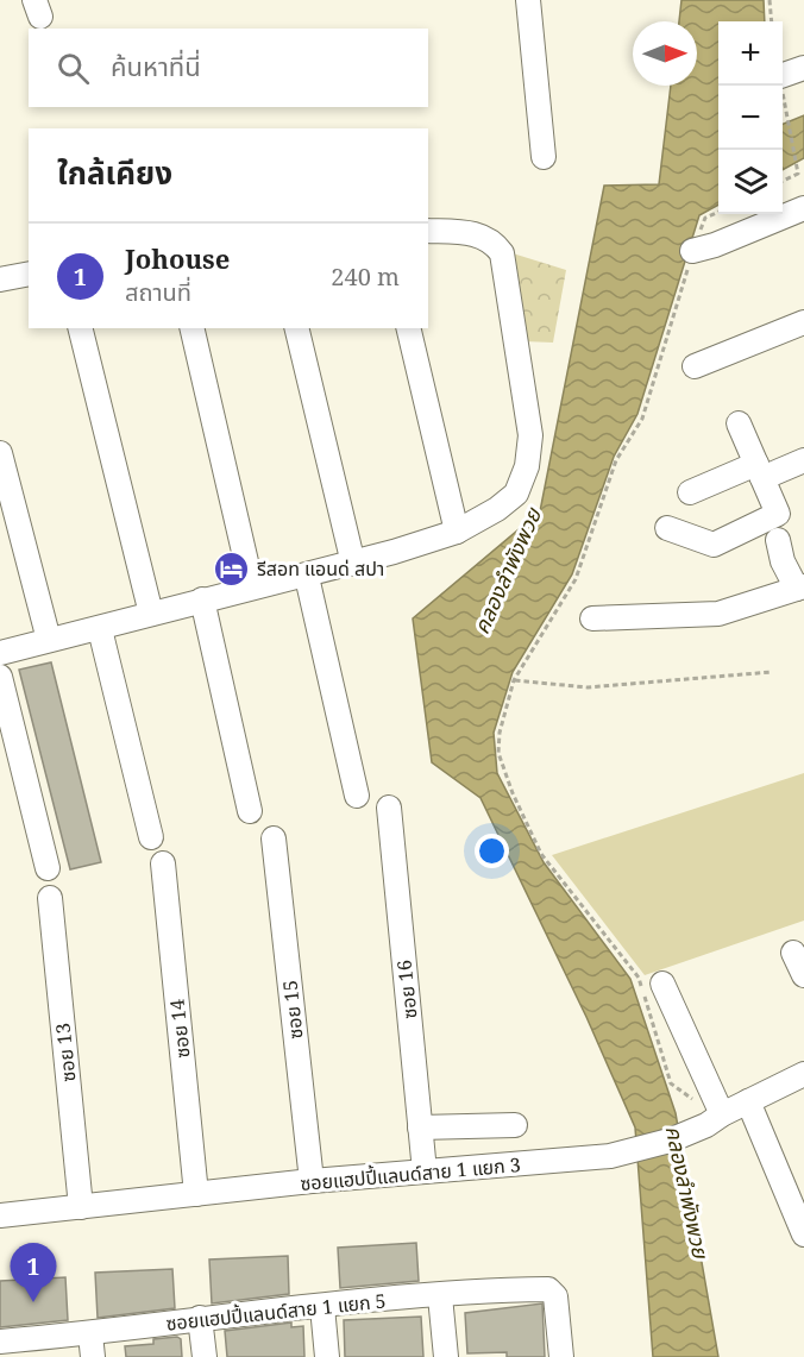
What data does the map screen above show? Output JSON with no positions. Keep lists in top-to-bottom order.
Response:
{
  "streets": {
    "street": [
      "ซอย 16",
      "ซอย 15",
      "ซอย 14",
      "ซอย 13",
      "ซอยแฮปปี้แลนด์สาย 1 แยก 3",
      "ซอยแฮปปี้แลนด์สาย 1 แยก 5"
    ]
  },
  "crossings": [
    ["ซอย 16", "ซอยแฮปปี้แลนด์สาย 1 แยก 3"],
    ["ซอย 15", "ซอยแฮปปี้แลนด์สาย 1 แยก 3"],
    ["ซอย 14", "ซอยแฮปปี้แลนด์สาย 1 แยก 3"],
    ["ซอย 13", "ซอยแฮปปี้แลนด์สาย 1 แยก 3"]
  ],
  "water": ["คลองลำพังพวย"],
  "places": {
    "hotel": ["รีสอท แอนด่ สปา"]
  },
  "north": "right",
  "page": {
    "map_buttons": ["+", "−"],
    "search": "ค้นหาที่นี่",
    "heading": "ใกล้เคียง",
    "list": [
      {
        "mark": "1",
        "name": "Johouse",
        "note": "สถานที่",
        "value": "240 m"
      }
    ],
    "pins": "1"
  }
}
